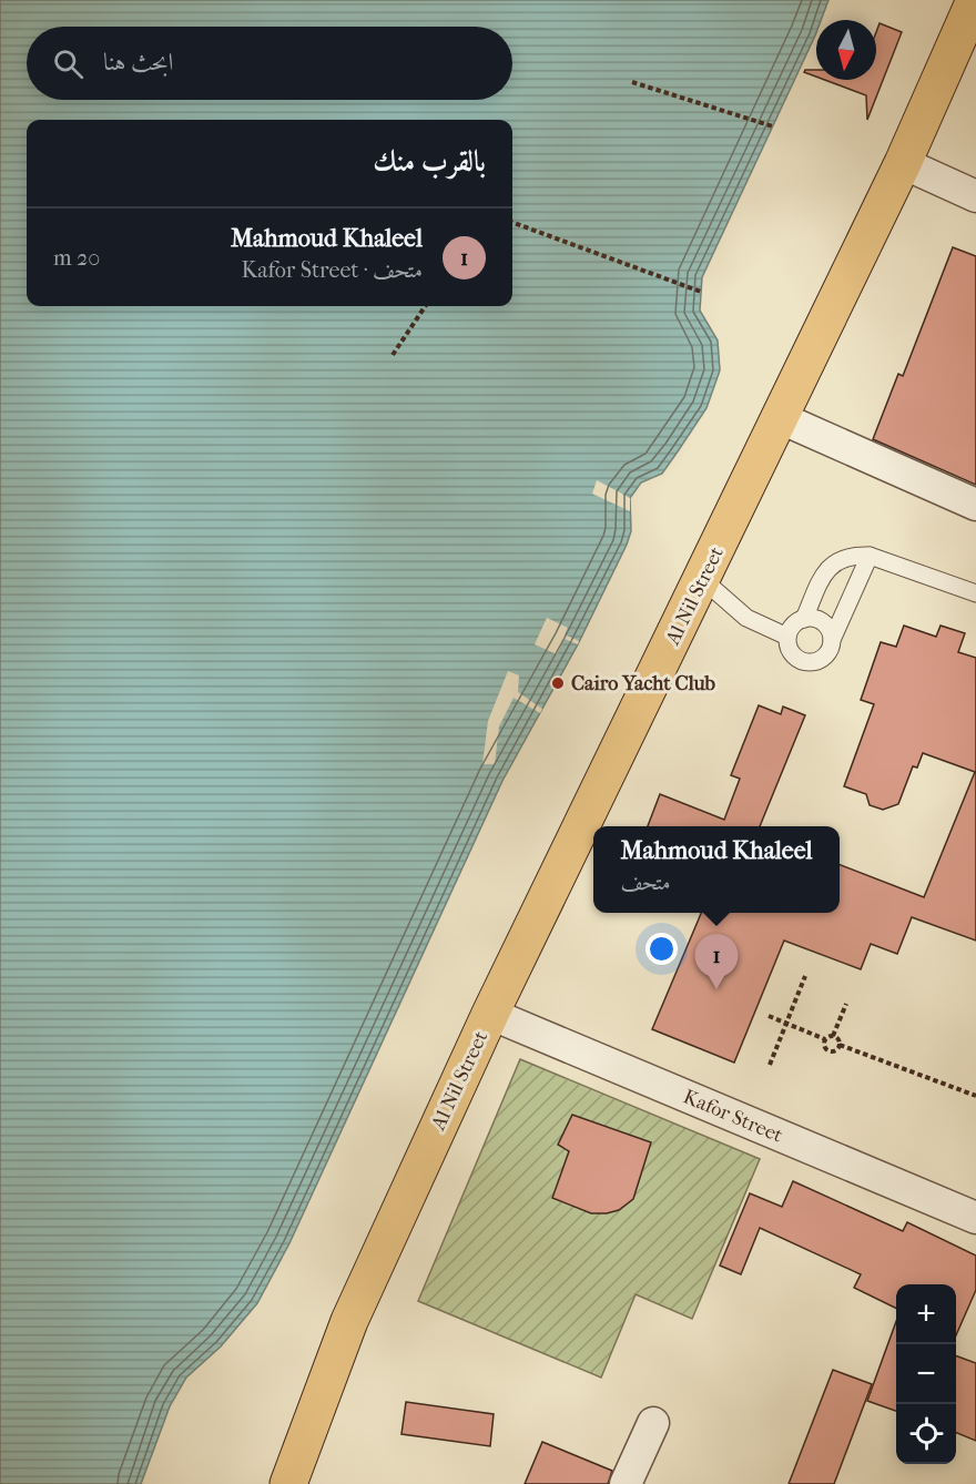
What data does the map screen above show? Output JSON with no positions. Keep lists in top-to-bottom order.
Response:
{
  "streets": {
    "main road": ["Al Nil Street"],
    "street": ["Kafor Street"]
  },
  "crossings": [
    ["Al Nil Street", "Kafor Street"]
  ],
  "places": ["Cairo Yacht Club"],
  "north": "bottom",
  "page": {
    "search": "ابحث هنا",
    "heading": "بالقرب منك",
    "list": [
      {
        "mark": "1",
        "name": "Mahmoud Khaleel",
        "note": "متحف · Kafor Street",
        "value": "20 m"
      }
    ],
    "popup": ["Mahmoud Khaleel", "متحف"],
    "pins": "1",
    "map_buttons": ["+", "−"]
  }
}
